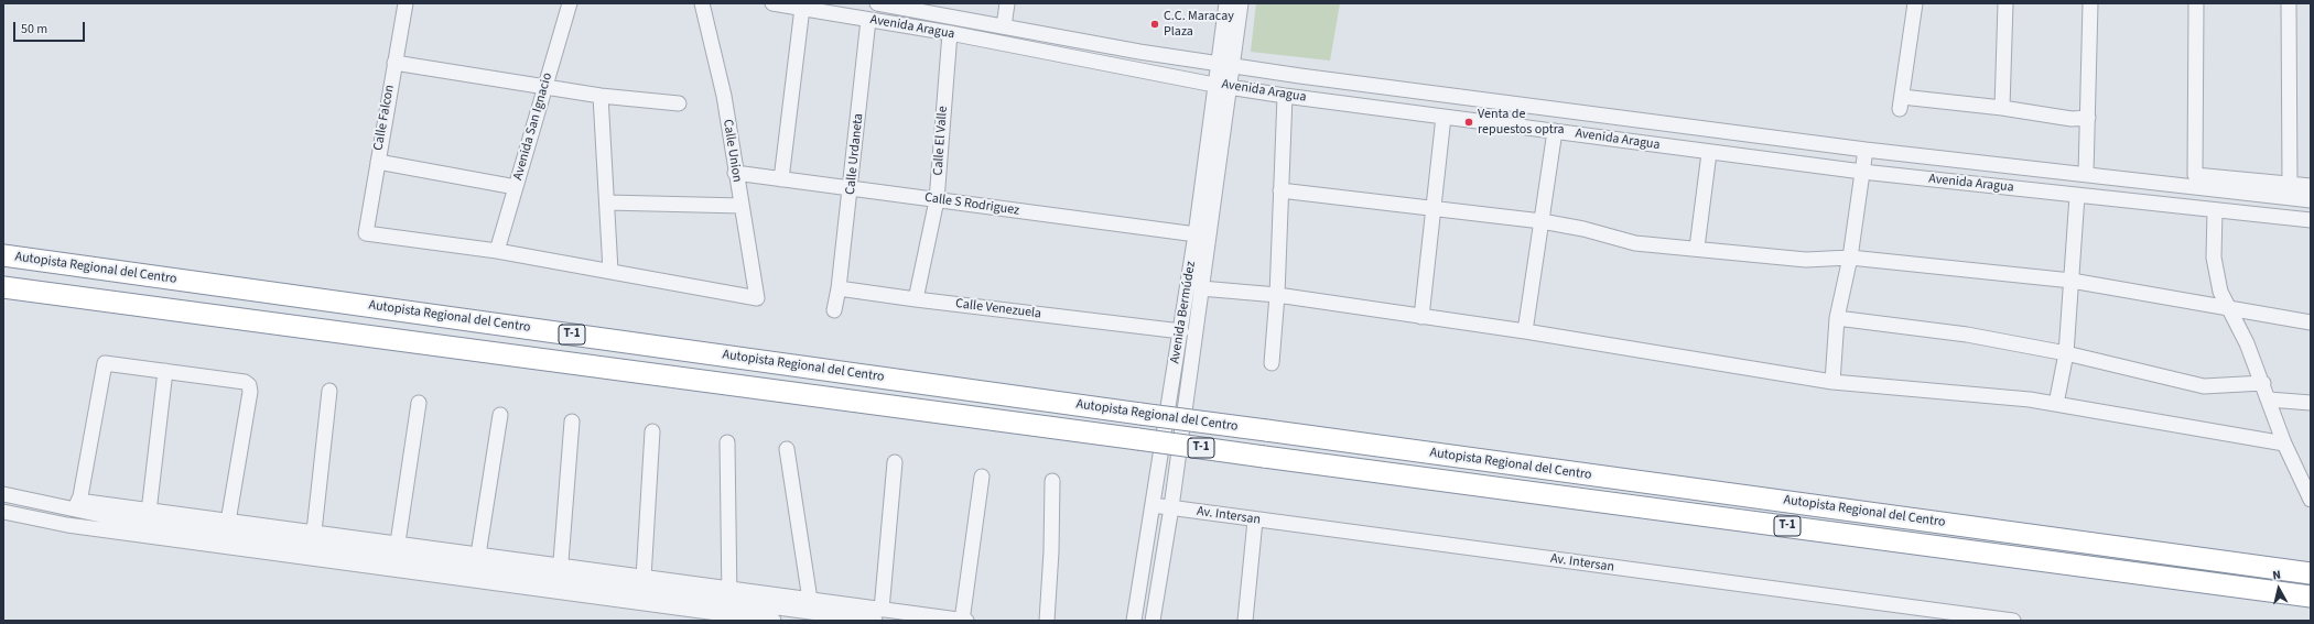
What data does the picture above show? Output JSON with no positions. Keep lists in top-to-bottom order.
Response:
{
  "streets": {
    "highway": ["Autopista Regional del Centro", "T-1"],
    "street": [
      "Avenida Aragua",
      "Calle Falcon",
      "Avenida San Ignacio",
      "Calle El Valle",
      "Calle Union",
      "Calle Urdaneta",
      "Calle S Rodriguez",
      "Calle Venezuela",
      "Avenida Bermúdez",
      "Av. Intersan"
    ]
  },
  "crossings": [
    ["Avenida Aragua", "Calle El Valle"],
    ["Avenida Aragua", "Calle Urdaneta"],
    ["Avenida Aragua", "Avenida Bermúdez"],
    ["Calle Falcon", "Avenida San Ignacio"],
    ["Calle El Valle", "Calle S Rodriguez"],
    ["Calle El Valle", "Calle Venezuela"],
    ["Calle Union", "Calle S Rodriguez"],
    ["Calle Urdaneta", "Calle S Rodriguez"],
    ["Calle Urdaneta", "Calle Venezuela"],
    ["Calle S Rodriguez", "Avenida Bermúdez"],
    ["Calle Venezuela", "Avenida Bermúdez"],
    ["Avenida Bermúdez", "Av. Intersan"]
  ],
  "places": ["C.C. Maracay Plaza", "Venta de repuestos optra"],
  "scale_bar": "50 m",
  "north": "top"
}
